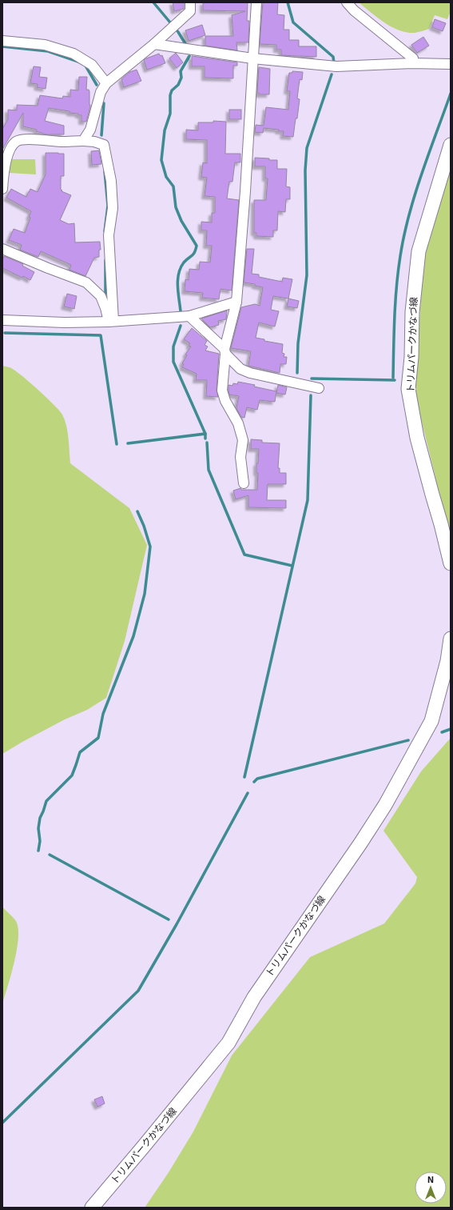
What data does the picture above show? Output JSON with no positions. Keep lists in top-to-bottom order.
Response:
{
  "streets": {
    "main road": ["トリムパークかなづ線"]
  },
  "north": "top"
}
